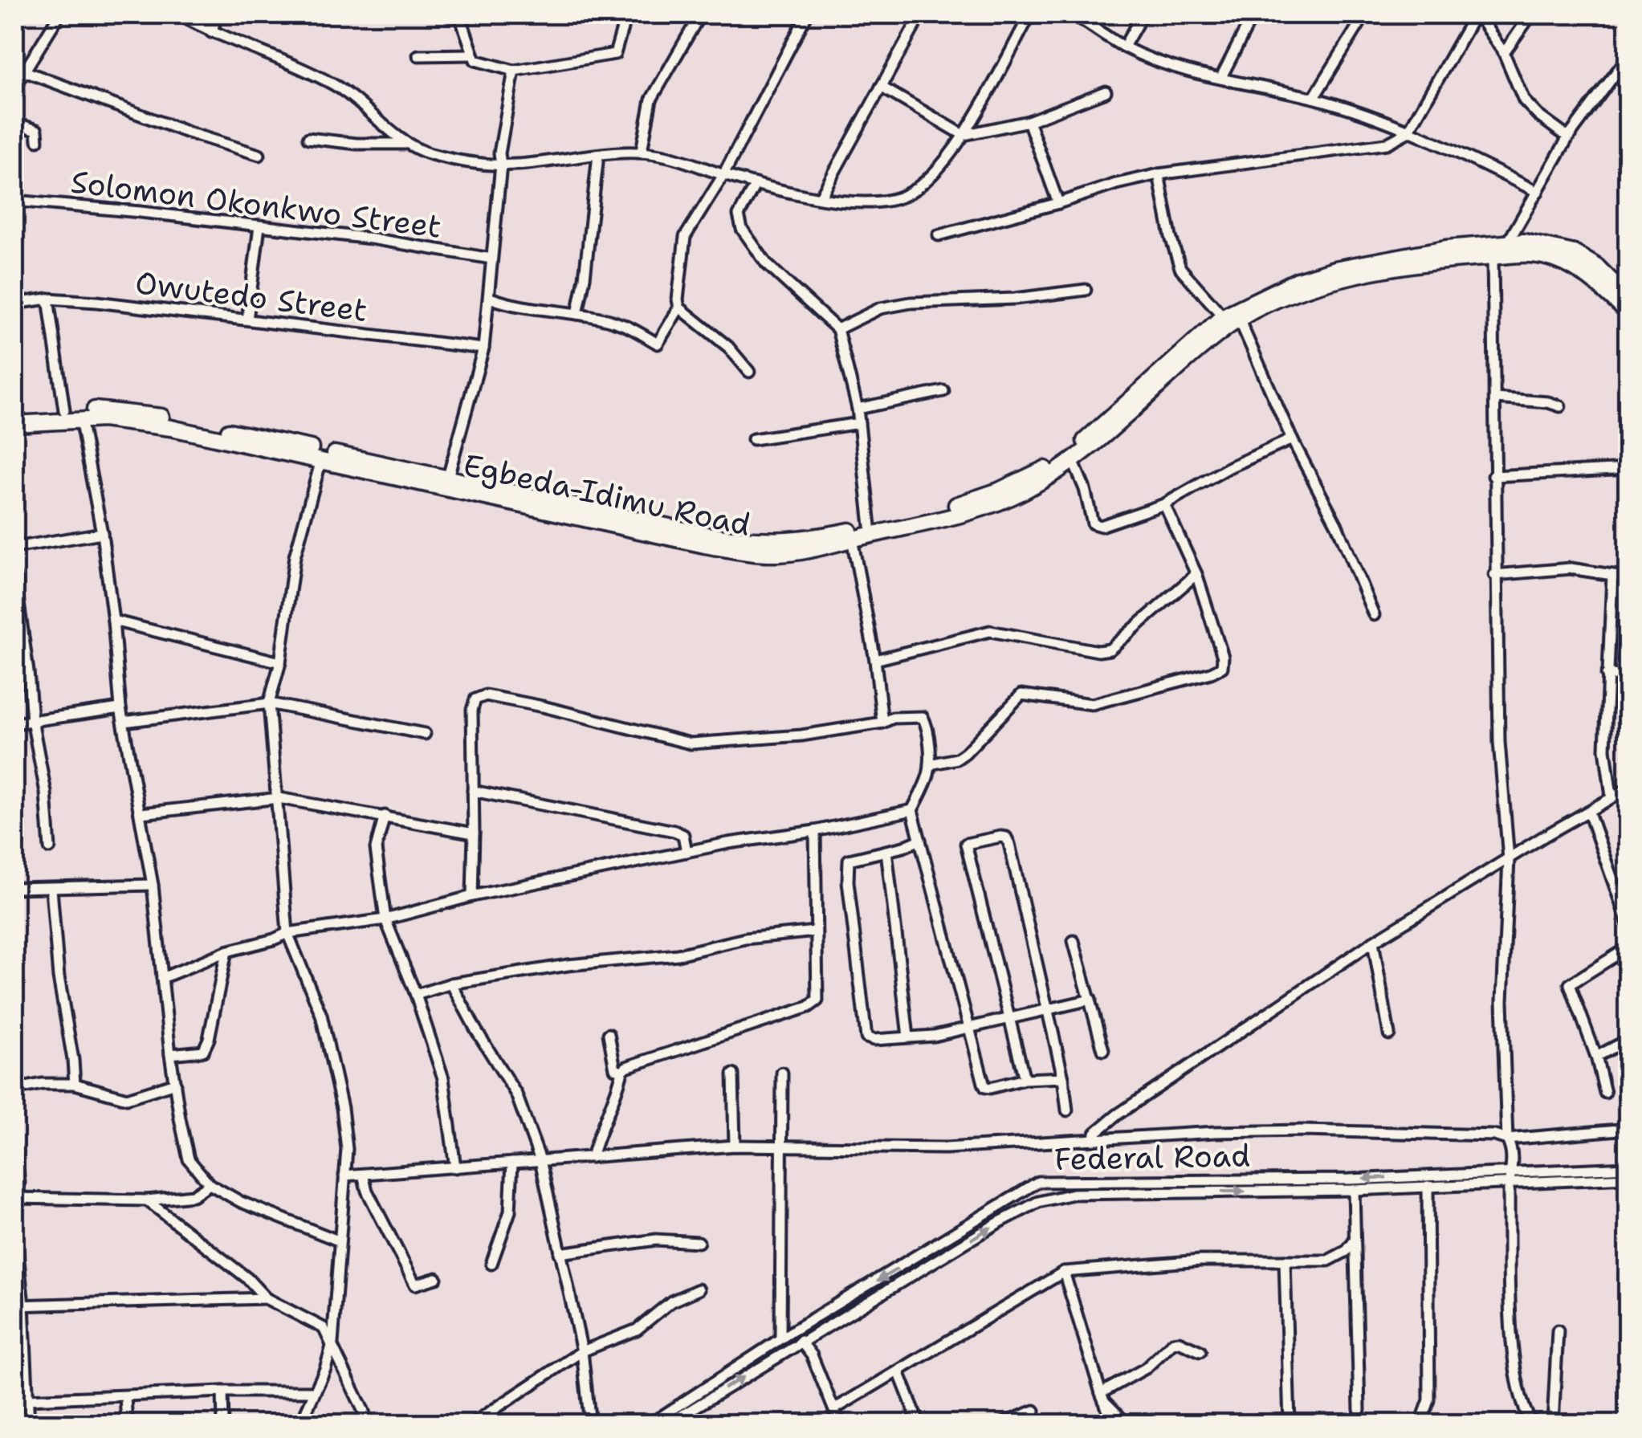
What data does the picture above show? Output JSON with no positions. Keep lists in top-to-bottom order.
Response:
{
  "streets": {
    "main road": ["Egbeda-Idimu Road"],
    "street": ["Solomon Okonkwo Street", "Owutedo Street", "Federal Road"]
  }
}
